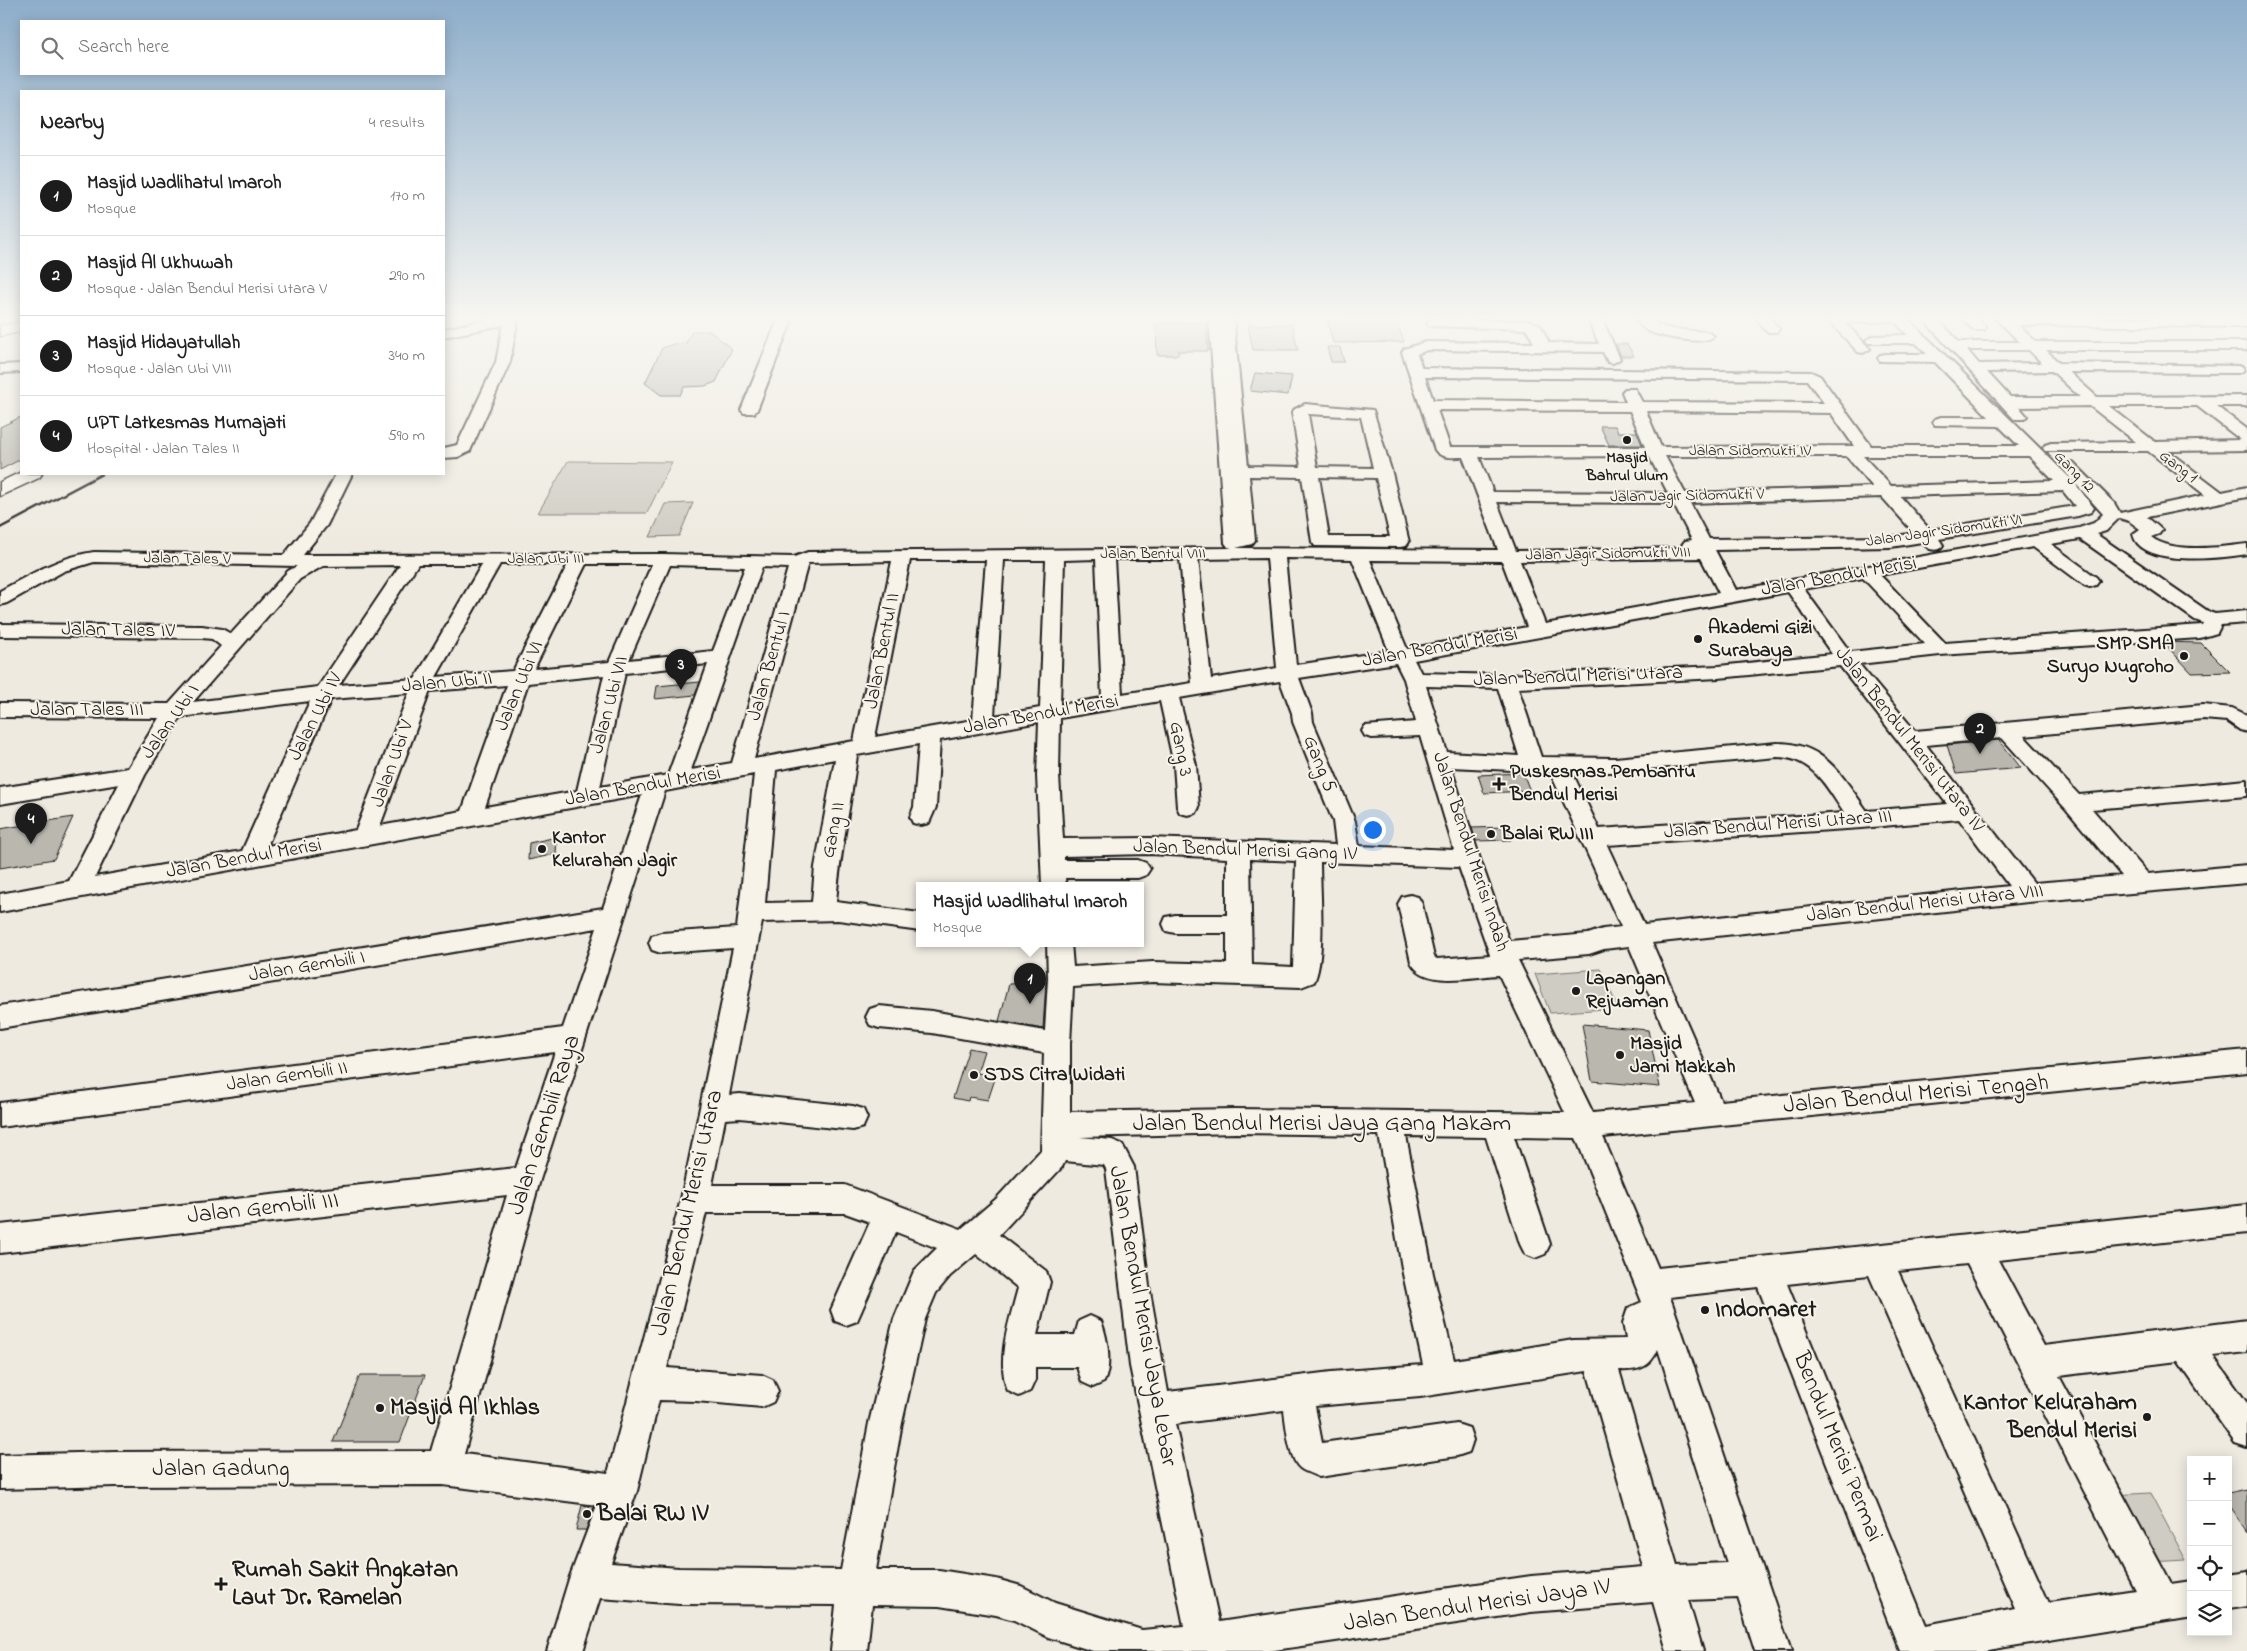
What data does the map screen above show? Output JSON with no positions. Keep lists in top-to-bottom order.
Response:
{
  "streets": {
    "street": [
      "Jalan Sidomukti IV",
      "Gang 1",
      "Gang 12",
      "Jalan Jagir Sidomukti V",
      "Jalan Jagir Sidomukti VI",
      "Jalan Bentul VIII",
      "Jalan Jagir Sidomukti VIII",
      "Jalan Tales V",
      "Jalan Ubi III",
      "Jalan Bendul Merisi",
      "Jalan Tales IV",
      "Jalan Bentul II",
      "Jalan Bentul I",
      "Jalan Bendul Merisi Utara",
      "Jalan Ubi II",
      "Jalan Ubi VI",
      "Jalan Ubi VII",
      "Jalan Tales III",
      "Jalan Ubi IV",
      "Jalan Ubi I",
      "Jalan Bendul Merisi Utara IV",
      "Gang 3",
      "Jalan Ubi V",
      "Gang 5",
      "Jalan Bendul Merisi Utara III",
      "Gang II",
      "Jalan Bendul Merisi Gang IV",
      "Jalan Bendul Merisi Indah",
      "Jalan Bendul Merisi Utara VIII",
      "Jalan Gembili I",
      "Jalan Gembili II",
      "Jalan Bendul Merisi Tengah",
      "Jalan Bendul Merisi Jaya Gang Makam",
      "Jalan Gembili Raya",
      "Jalan Gembili III",
      "Jalan Bendul Merisi Jaya Lebar",
      "Bendul Merisi Permai",
      "Jalan Gadung",
      "Jalan Bendul Merisi Jaya IV"
    ]
  },
  "crossings": [
    ["Jalan Sidomukti IV", "Jalan Jagir Sidomukti VI"],
    ["Jalan Jagir Sidomukti V", "Jalan Jagir Sidomukti VI"],
    ["Jalan Jagir Sidomukti VI", "Jalan Jagir Sidomukti VIII"],
    ["Jalan Bentul VIII", "Jalan Jagir Sidomukti VIII"],
    ["Jalan Bentul VIII", "Jalan Ubi III"],
    ["Jalan Bentul VIII", "Jalan Bentul II"],
    ["Jalan Bentul VIII", "Jalan Bentul I"],
    ["Jalan Bentul VIII", "Gang 5"],
    ["Jalan Bentul VIII", "Jalan Bendul Merisi Indah"],
    ["Jalan Tales V", "Jalan Ubi I"],
    ["Jalan Ubi III", "Jalan Bentul I"],
    ["Jalan Ubi III", "Jalan Ubi VI"],
    ["Jalan Ubi III", "Jalan Ubi VII"],
    ["Jalan Ubi III", "Jalan Ubi IV"],
    ["Jalan Ubi III", "Jalan Ubi I"],
    ["Jalan Ubi III", "Jalan Ubi V"],
    ["Jalan Ubi III", "Jalan Gembili Raya"],
    ["Jalan Bendul Merisi", "Jalan Bentul II"],
    ["Jalan Bendul Merisi", "Jalan Bentul I"],
    ["Jalan Bendul Merisi", "Jalan Bendul Merisi Utara"],
    ["Jalan Bendul Merisi", "Jalan Ubi VI"],
    ["Jalan Bendul Merisi", "Jalan Ubi VII"],
    ["Jalan Bendul Merisi", "Jalan Ubi IV"],
    ["Jalan Bendul Merisi", "Jalan Ubi I"],
    ["Jalan Bendul Merisi", "Jalan Bendul Merisi Utara IV"],
    ["Jalan Bendul Merisi", "Gang 3"],
    ["Jalan Bendul Merisi", "Jalan Ubi V"],
    ["Jalan Bendul Merisi", "Gang 5"],
    ["Jalan Bendul Merisi", "Gang II"],
    ["Jalan Bendul Merisi", "Jalan Bendul Merisi Indah"],
    ["Jalan Bendul Merisi", "Jalan Gembili Raya"],
    ["Jalan Tales IV", "Jalan Ubi I"],
    ["Jalan Bentul II", "Gang II"],
    ["Jalan Bentul I", "Jalan Bendul Merisi Utara"],
    ["Jalan Bendul Merisi Utara", "Jalan Bendul Merisi Utara IV"],
    ["Jalan Bendul Merisi Utara", "Jalan Bendul Merisi Indah"],
    ["Jalan Bendul Merisi Utara", "Jalan Gadung"],
    ["Jalan Bendul Merisi Utara", "Jalan Bendul Merisi Jaya IV"],
    ["Jalan Ubi II", "Jalan Ubi VI"],
    ["Jalan Ubi II", "Jalan Ubi VII"],
    ["Jalan Ubi II", "Jalan Tales III"],
    ["Jalan Ubi II", "Jalan Ubi IV"],
    ["Jalan Ubi II", "Jalan Ubi I"],
    ["Jalan Ubi II", "Jalan Ubi V"],
    ["Jalan Ubi II", "Jalan Gembili Raya"],
    ["Jalan Tales III", "Jalan Ubi I"],
    ["Jalan Bendul Merisi Utara IV", "Jalan Bendul Merisi Utara III"],
    ["Jalan Bendul Merisi Utara IV", "Jalan Bendul Merisi Utara VIII"],
    ["Gang 5", "Jalan Bendul Merisi Gang IV"],
    ["Jalan Bendul Merisi Gang IV", "Jalan Bendul Merisi Indah"],
    ["Jalan Bendul Merisi Indah", "Jalan Bendul Merisi Utara VIII"],
    ["Jalan Bendul Merisi Indah", "Jalan Bendul Merisi Tengah"],
    ["Jalan Bendul Merisi Indah", "Jalan Bendul Merisi Jaya Gang Makam"],
    ["Jalan Bendul Merisi Indah", "Jalan Bendul Merisi Jaya IV"],
    ["Jalan Gembili I", "Jalan Gembili Raya"],
    ["Jalan Gembili II", "Jalan Gembili Raya"],
    ["Jalan Bendul Merisi Tengah", "Jalan Bendul Merisi Jaya Gang Makam"],
    ["Jalan Bendul Merisi Jaya Gang Makam", "Jalan Bendul Merisi Jaya Lebar"],
    ["Jalan Gembili Raya", "Jalan Gembili III"],
    ["Jalan Gembili Raya", "Jalan Gadung"],
    ["Jalan Bendul Merisi Jaya Lebar", "Jalan Bendul Merisi Jaya IV"]
  ],
  "places": {
    "other": [
      "Masjid Bahrul Ulum",
      "Akademi Gizi Surabaya",
      "SMP SMA Suryo Nugroho",
      "Balai RW III",
      "Kantor Kelurahan Jagir",
      "Lapangan Rejuaman",
      "Masjid Jami Makkah",
      "SDS Citra Widati",
      "Indomaret",
      "Masjid Al Ikhlas",
      "Kantor Keluraham Bendul Merisi",
      "Balai RW IV"
    ],
    "health": ["Puskesmas Pembantu Bendul Merisi", "Rumah Sakit Angkatan Laut Dr. Ramelan"]
  },
  "page": {
    "search": "Search here",
    "heading": ["Nearby", "4 results"],
    "list": [
      {
        "mark": "1",
        "name": "Masjid Wadlihatul Imaroh",
        "note": "Mosque",
        "value": "170 m"
      },
      {
        "mark": "2",
        "name": "Masjid Al Ukhuwah",
        "note": "Mosque · Jalan Bendul Merisi Utara V",
        "value": "290 m"
      },
      {
        "mark": "3",
        "name": "Masjid Hidayatullah",
        "note": "Mosque · Jalan Ubi VIII",
        "value": "340 m"
      },
      {
        "mark": "4",
        "name": "UPT Latkesmas Murnajati",
        "note": "Hospital · Jalan Tales II",
        "value": "590 m"
      }
    ],
    "pins": [
      "3",
      "2",
      "4",
      "1"
    ],
    "popup": ["Masjid Wadlihatul Imaroh", "Mosque"],
    "map_buttons": ["+", "−"]
  }
}
